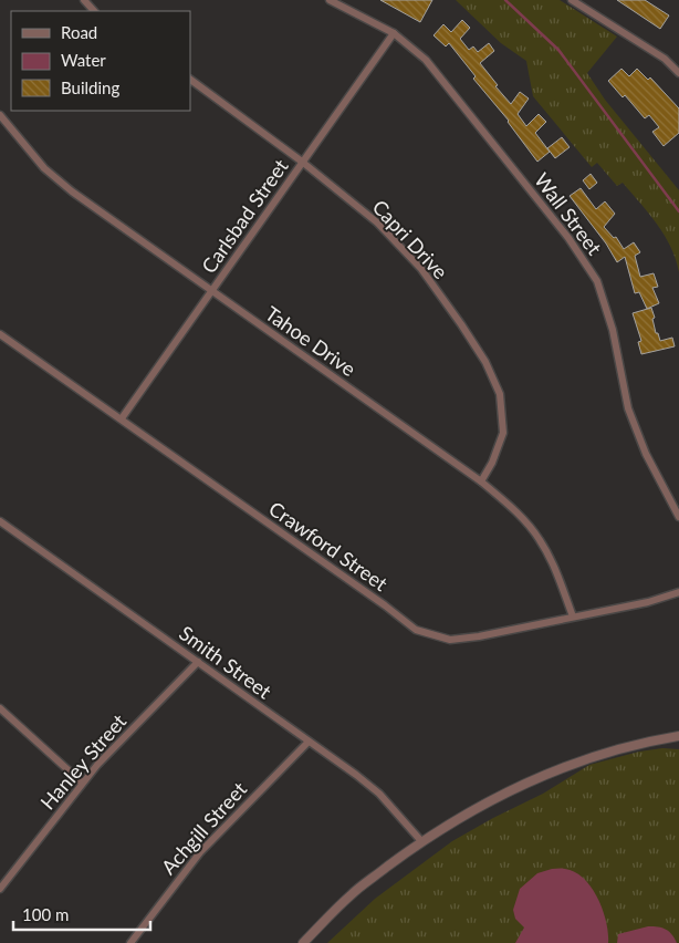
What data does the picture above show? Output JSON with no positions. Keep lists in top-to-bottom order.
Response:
{
  "streets": {
    "street": [
      "Wall Street",
      "Carlsbad Street",
      "Capri Drive",
      "Tahoe Drive",
      "Crawford Street",
      "Smith Street",
      "Hanley Street",
      "Achgill Street"
    ]
  },
  "crossings": [
    ["Wall Street", "Carlsbad Street"],
    ["Carlsbad Street", "Capri Drive"],
    ["Carlsbad Street", "Tahoe Drive"],
    ["Carlsbad Street", "Crawford Street"],
    ["Capri Drive", "Tahoe Drive"],
    ["Tahoe Drive", "Crawford Street"],
    ["Smith Street", "Hanley Street"],
    ["Smith Street", "Achgill Street"]
  ],
  "legend": ["Road", "Water", "Building"],
  "scale_bar": "100 m"
}
